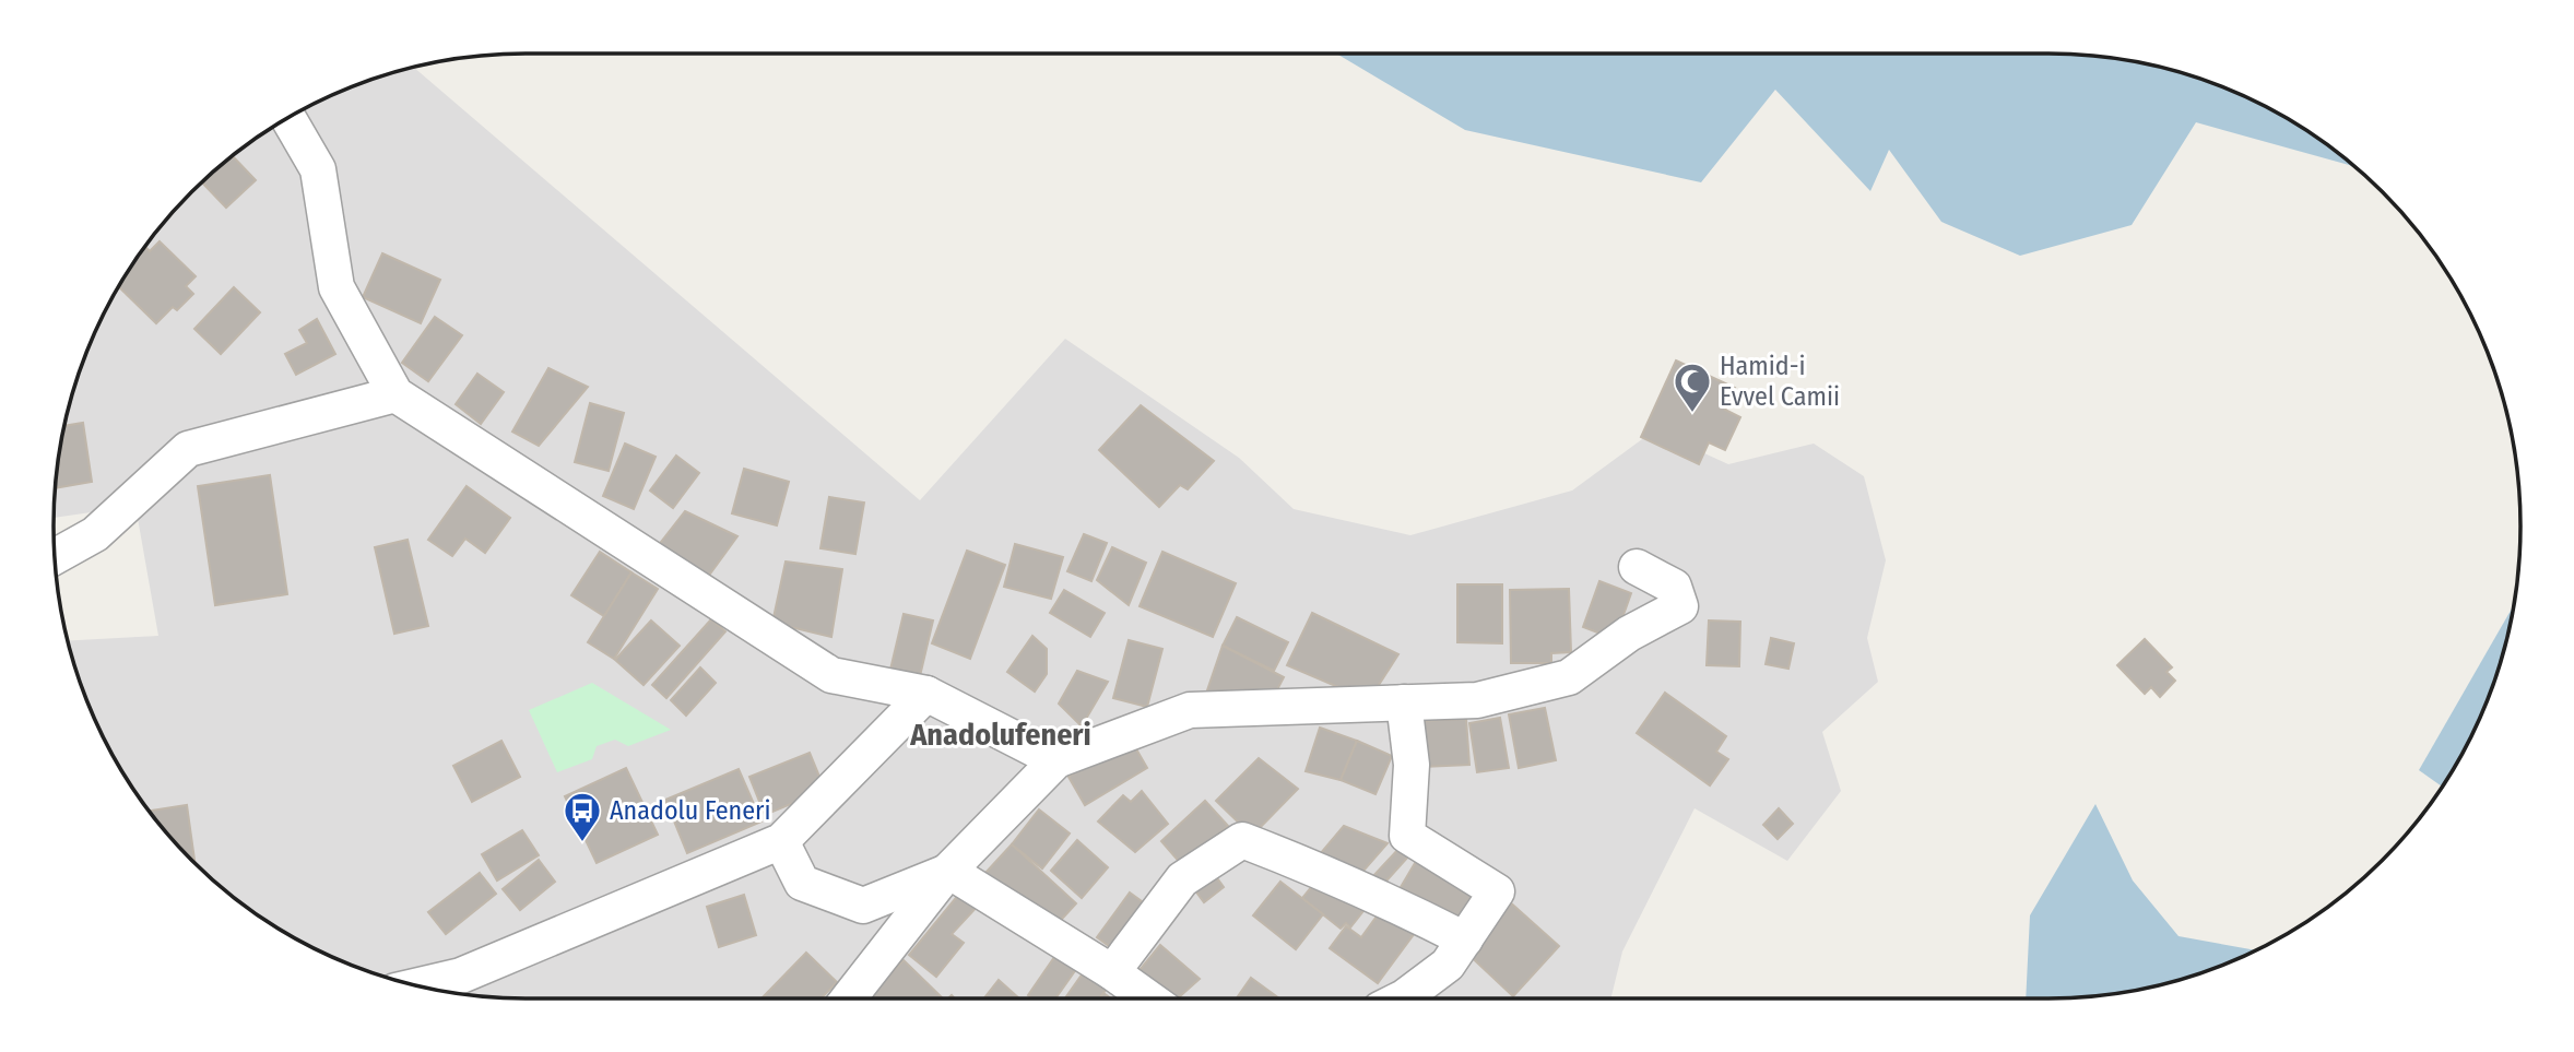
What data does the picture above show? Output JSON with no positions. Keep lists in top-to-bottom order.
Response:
{
  "districts": ["Anadolufeneri"],
  "places": {
    "mosque": ["Hamid-i Evvel Camii"],
    "bus stop": ["Anadolu Feneri"]
  }
}
